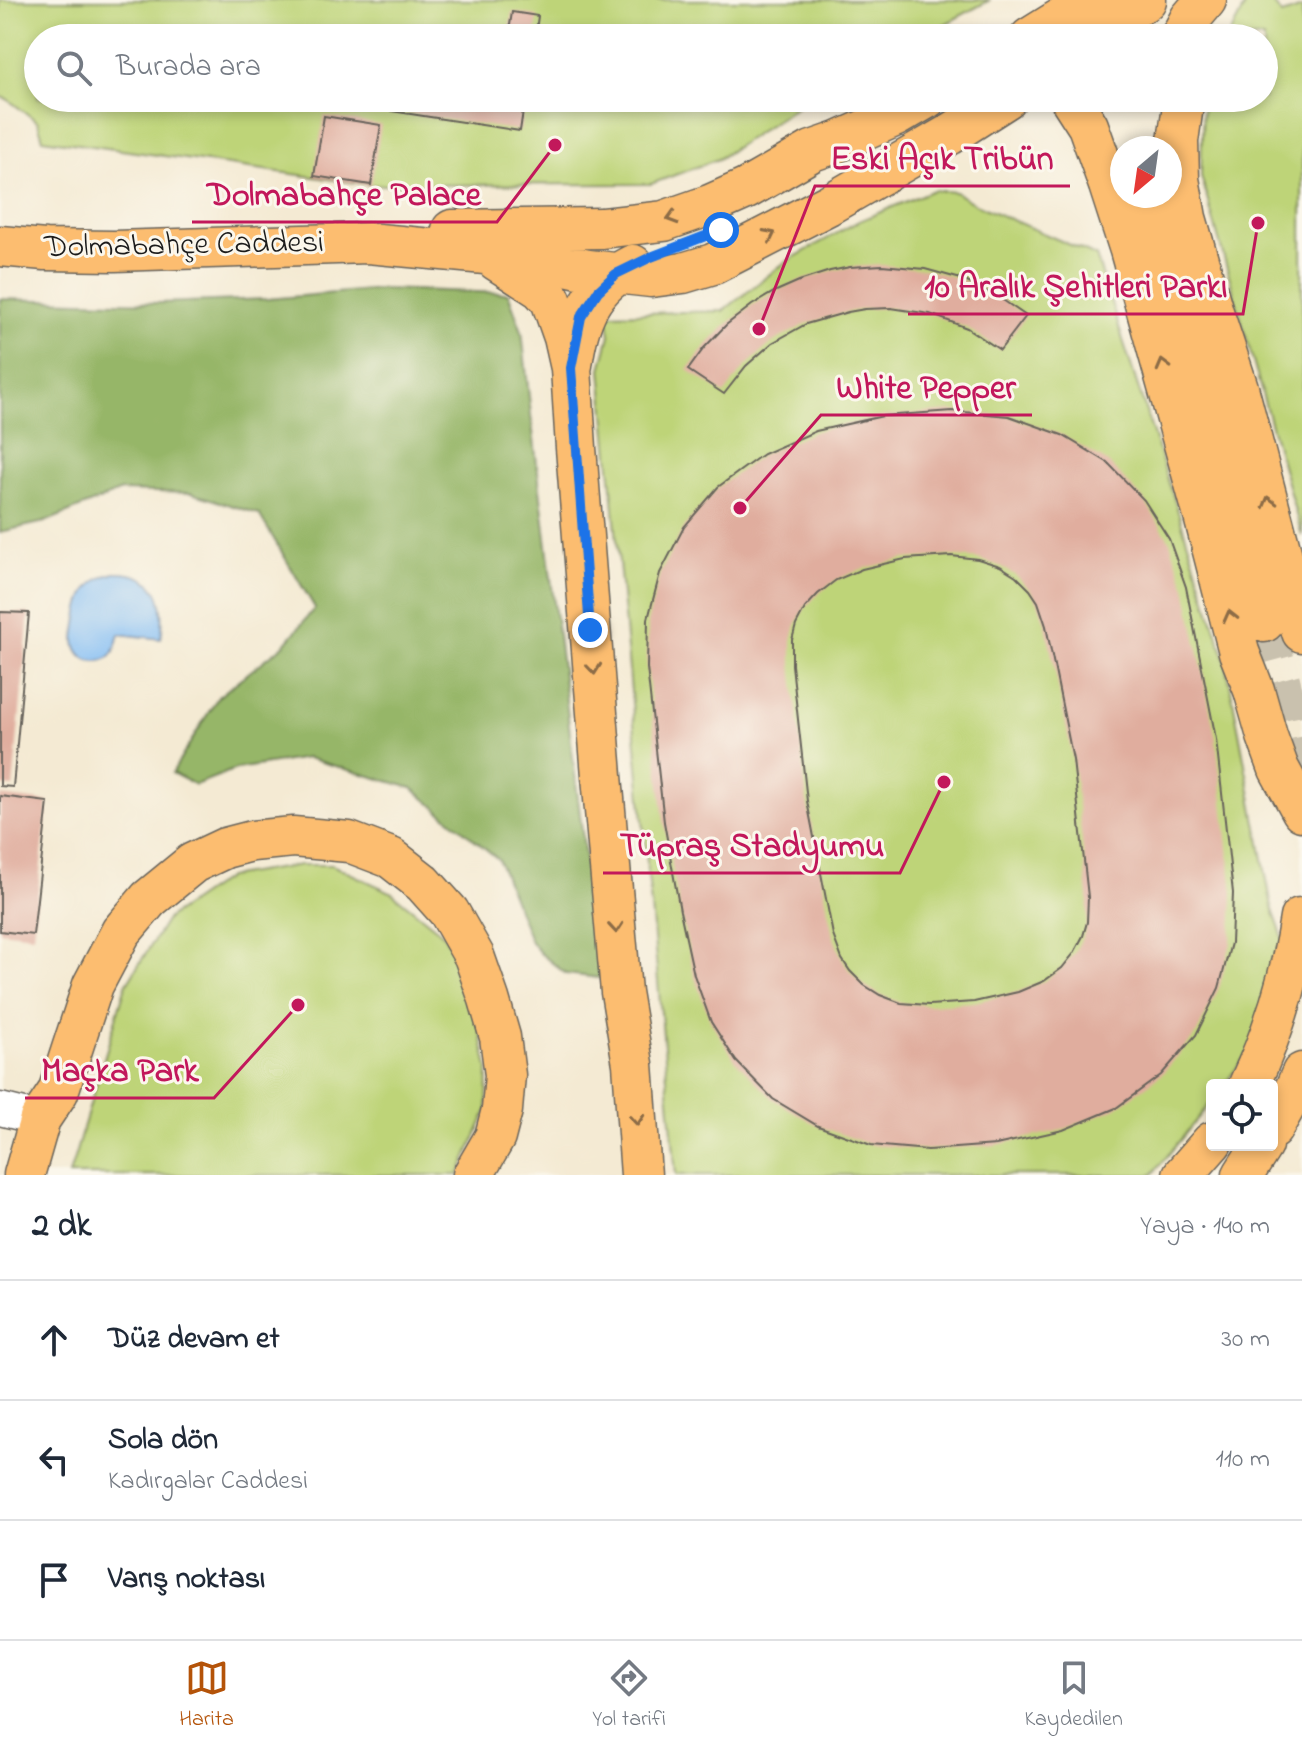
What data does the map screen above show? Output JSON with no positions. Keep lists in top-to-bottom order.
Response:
{
  "streets": {
    "main road": ["Dolmabahçe Caddesi"]
  },
  "places": [
    "Dolmabahçe Palace",
    "10 Aralık Şehitleri Parkı",
    "Eski Açık Tribün",
    "White Pepper",
    "Tüpraş Stadyumu",
    "Maçka Park"
  ],
  "north": "bottom left",
  "page": {
    "search": "Burada ara",
    "heading": ["2 dk", "Yaya · 140 m"],
    "list": [
      ["Düz devam et", "30 m"],
      ["Sola dön", "Kadırgalar Caddesi", "110 m"],
      "Varış noktası"
    ],
    "nav": ["Harita", "Yol tarifi", "Kaydedilen"]
  }
}
